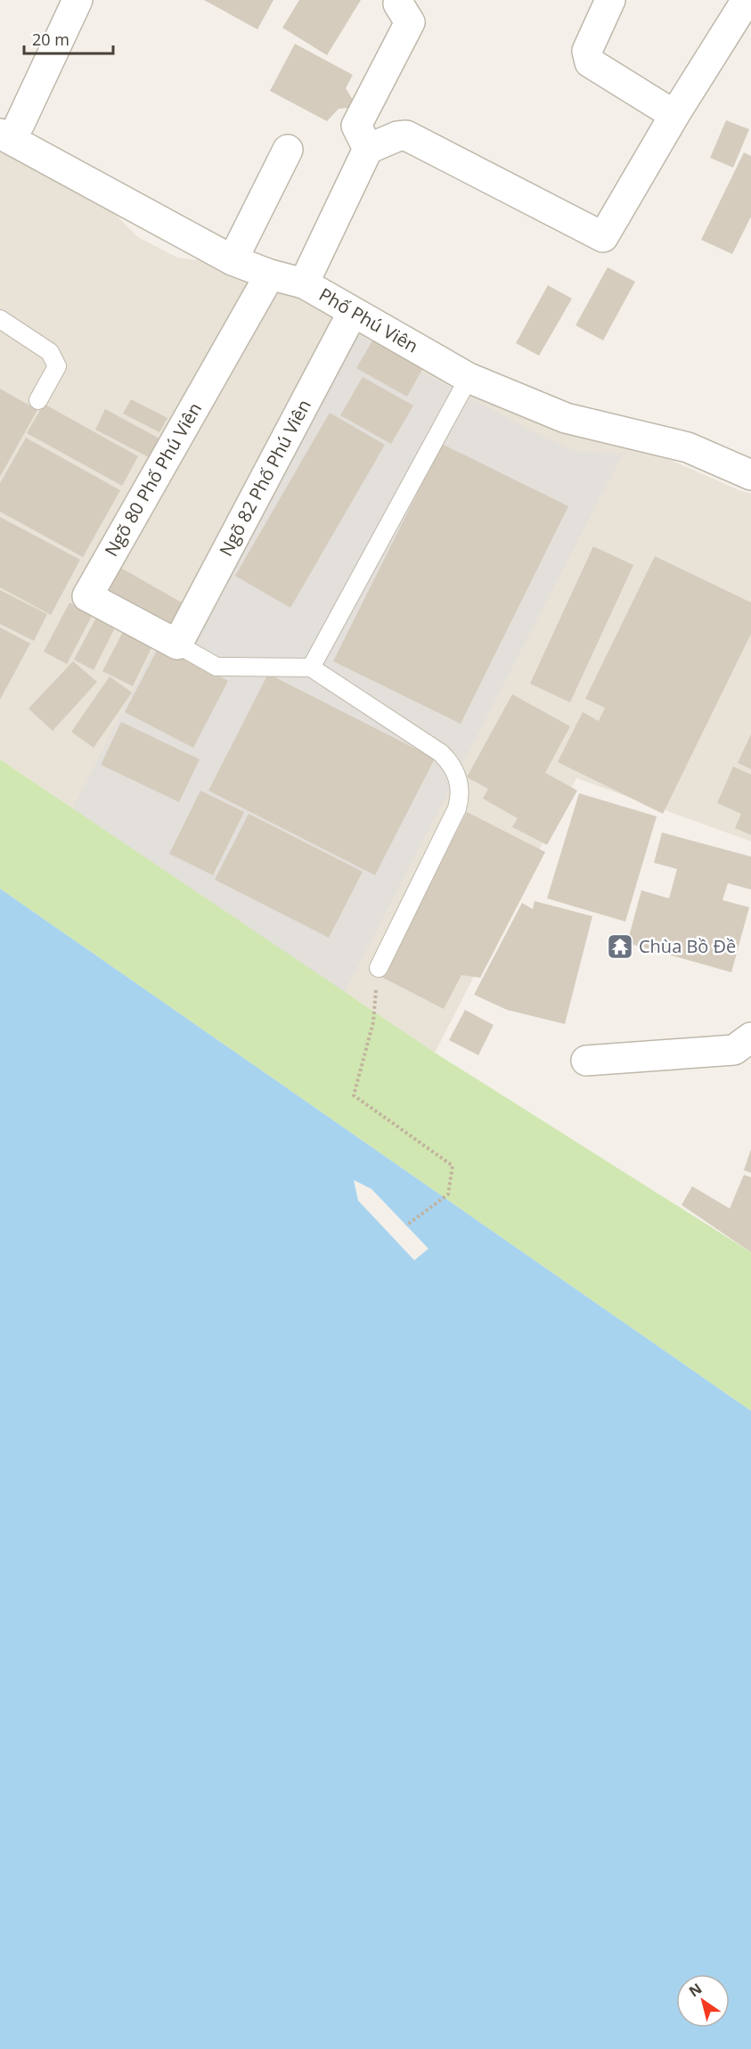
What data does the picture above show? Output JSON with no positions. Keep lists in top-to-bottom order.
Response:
{
  "streets": {
    "street": ["Phố Phú Viên", "Ngõ 82 Phố Phú Viên", "Ngõ 80 Phố Phú Viên"]
  },
  "crossings": [
    ["Phố Phú Viên", "Ngõ 82 Phố Phú Viên"],
    ["Phố Phú Viên", "Ngõ 80 Phố Phú Viên"],
    ["Ngõ 82 Phố Phú Viên", "Ngõ 80 Phố Phú Viên"]
  ],
  "places": {
    "temple": ["Chùa Bồ Đề"]
  },
  "scale_bar": "20 m",
  "north": "top left"
}
